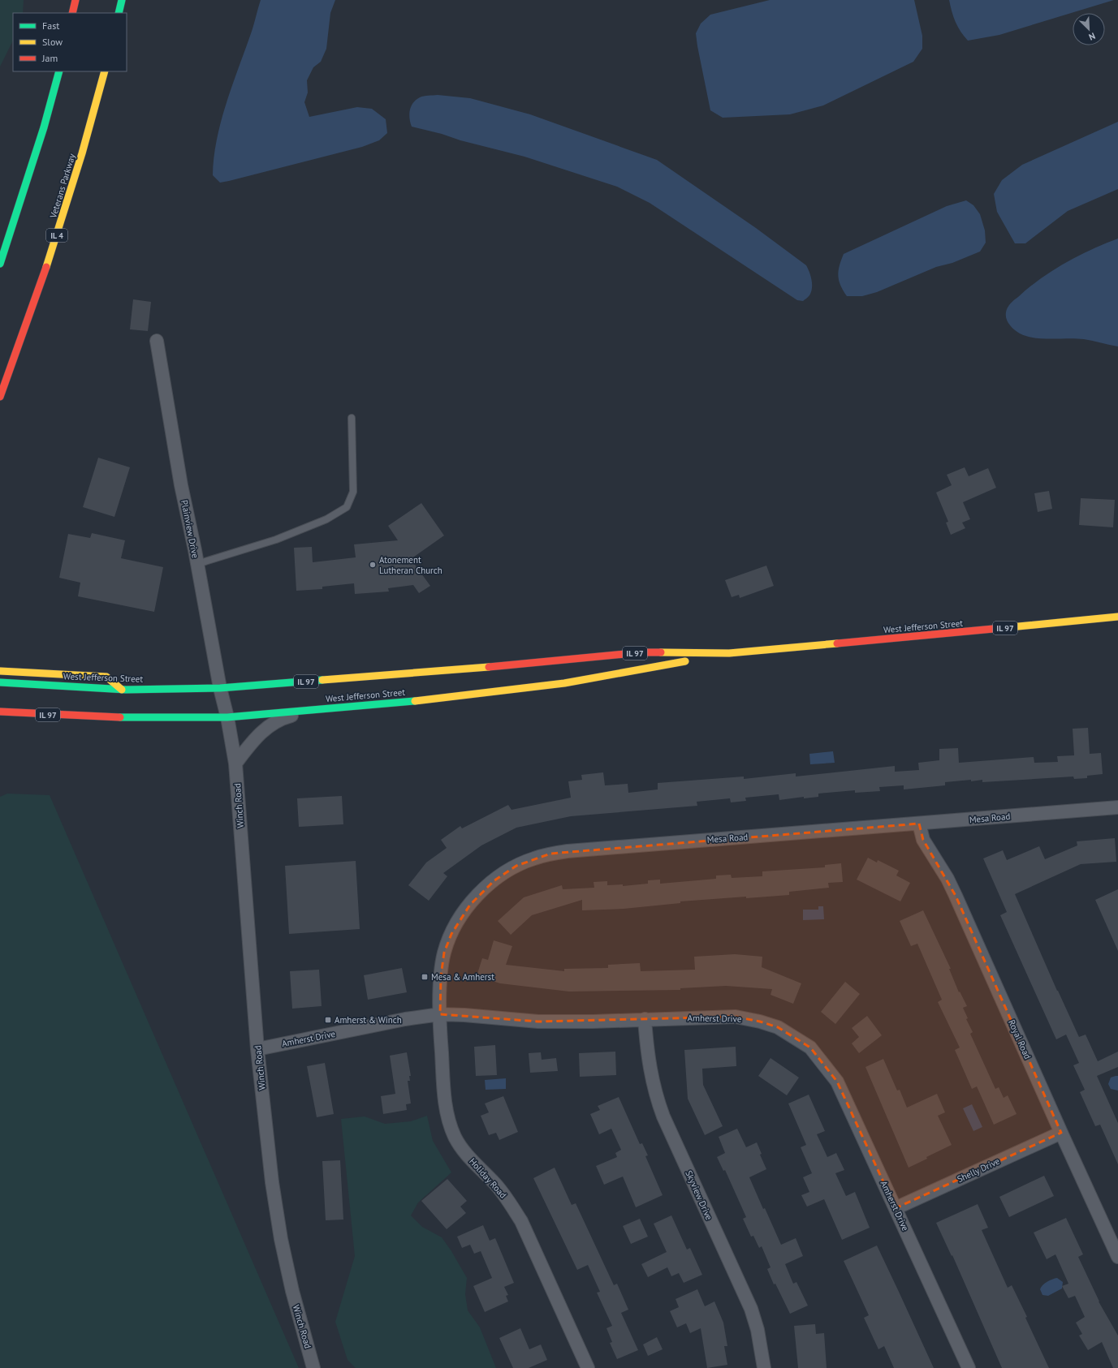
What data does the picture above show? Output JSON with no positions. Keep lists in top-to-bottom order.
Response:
{
  "streets": {
    "main road": [
      "Veterans Parkway",
      "IL 4",
      "West Jefferson Street",
      "IL 97"
    ],
    "street": [
      "Plainview Drive",
      "Winch Road",
      "Mesa Road",
      "Amherst Drive",
      "Royal Road",
      "Shelly Drive",
      "Holiday Road",
      "Skyview Drive"
    ]
  },
  "crossings": [
    ["Plainview Drive", "West Jefferson Street"],
    ["Plainview Drive", "Winch Road"],
    ["West Jefferson Street", "Winch Road"],
    ["Winch Road", "Amherst Drive"],
    ["Mesa Road", "Amherst Drive"],
    ["Mesa Road", "Royal Road"],
    ["Mesa Road", "Holiday Road"],
    ["Amherst Drive", "Shelly Drive"],
    ["Amherst Drive", "Holiday Road"],
    ["Amherst Drive", "Skyview Drive"],
    ["Royal Road", "Shelly Drive"]
  ],
  "places": {
    "other": ["Atonement Lutheran Church"],
    "transit": ["Mesa & Amherst", "Amherst & Winch"]
  },
  "legend": ["Fast", "Slow", "Jam"],
  "north": "bottom right"
}
